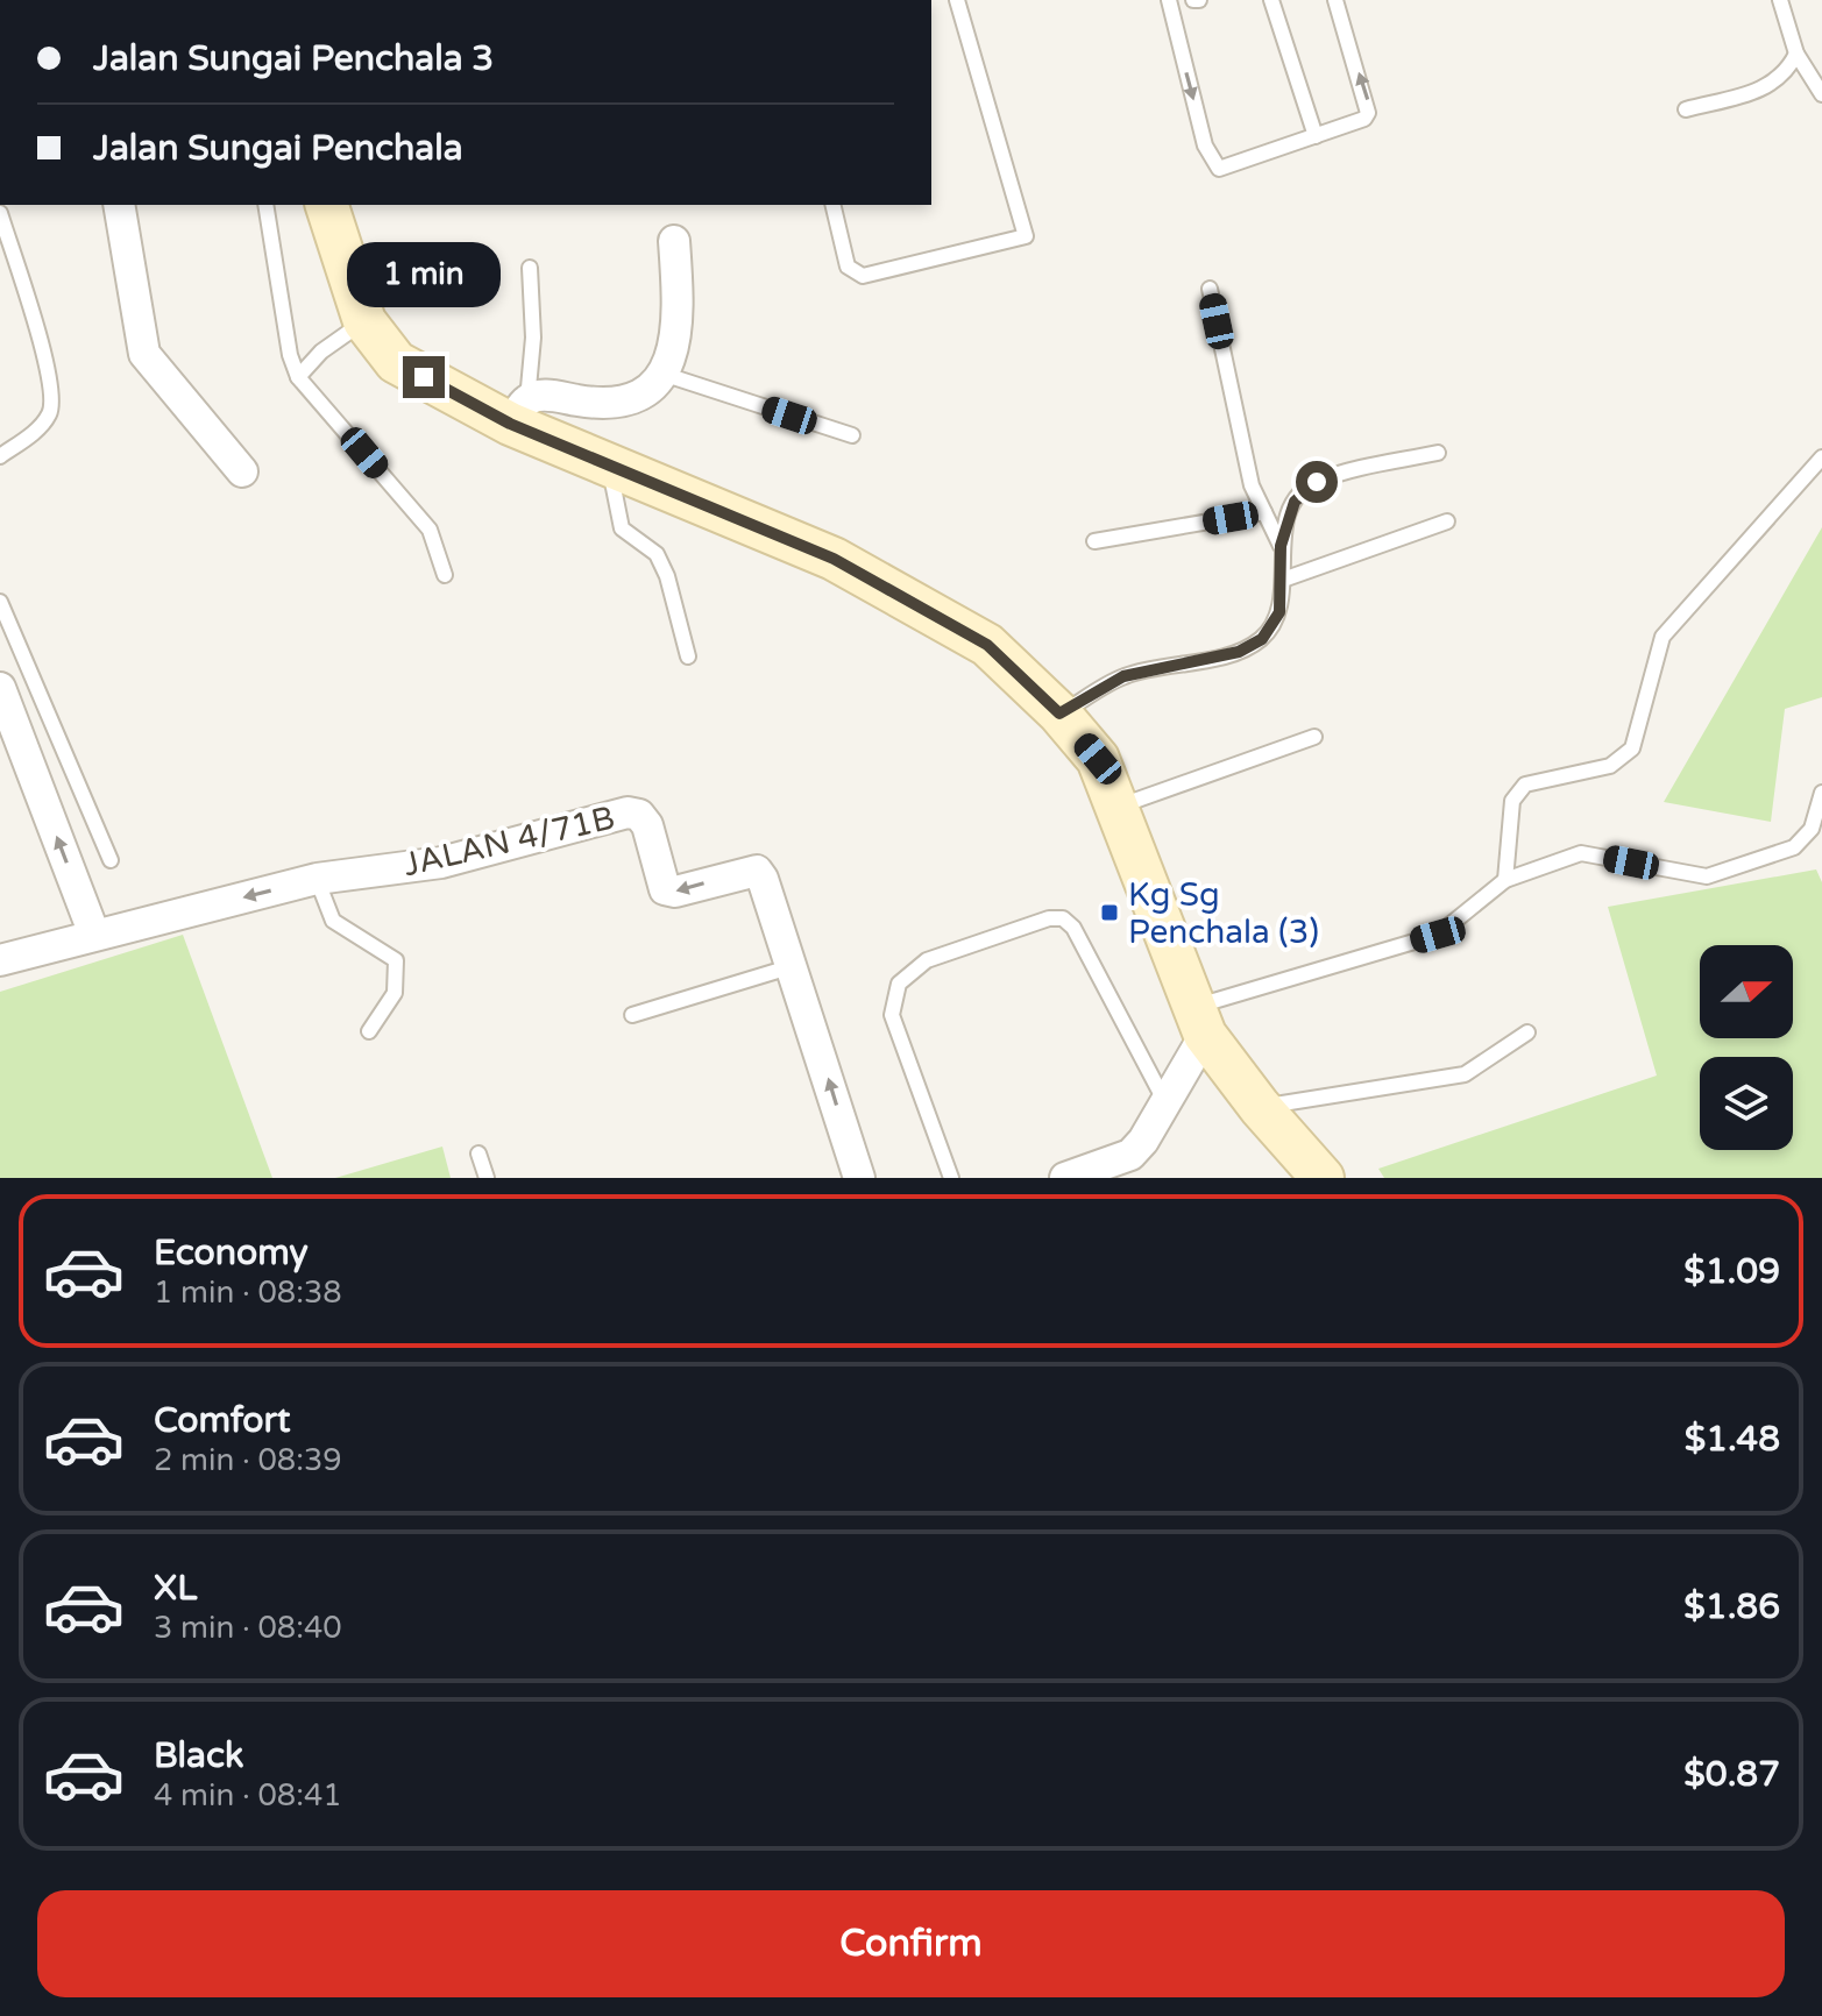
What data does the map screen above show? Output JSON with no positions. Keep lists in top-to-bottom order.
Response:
{
  "streets": {
    "street": ["JALAN 4/71B"]
  },
  "places": {
    "transit": ["Kg Sg Penchala (3)"]
  },
  "north": "right",
  "page": {
    "banner": ["Jalan Sungai Penchala 3", "Jalan Sungai Penchala"],
    "bubble": "1 min",
    "list": [
      {
        "name": "Economy",
        "note": "1 min · 08:38",
        "value": "$1.09"
      },
      {
        "name": "Comfort",
        "note": "2 min · 08:39",
        "value": "$1.48"
      },
      {
        "name": "XL",
        "note": "3 min · 08:40",
        "value": "$1.86"
      },
      {
        "name": "Black",
        "note": "4 min · 08:41",
        "value": "$0.87"
      }
    ],
    "buttons": "Confirm"
  }
}
